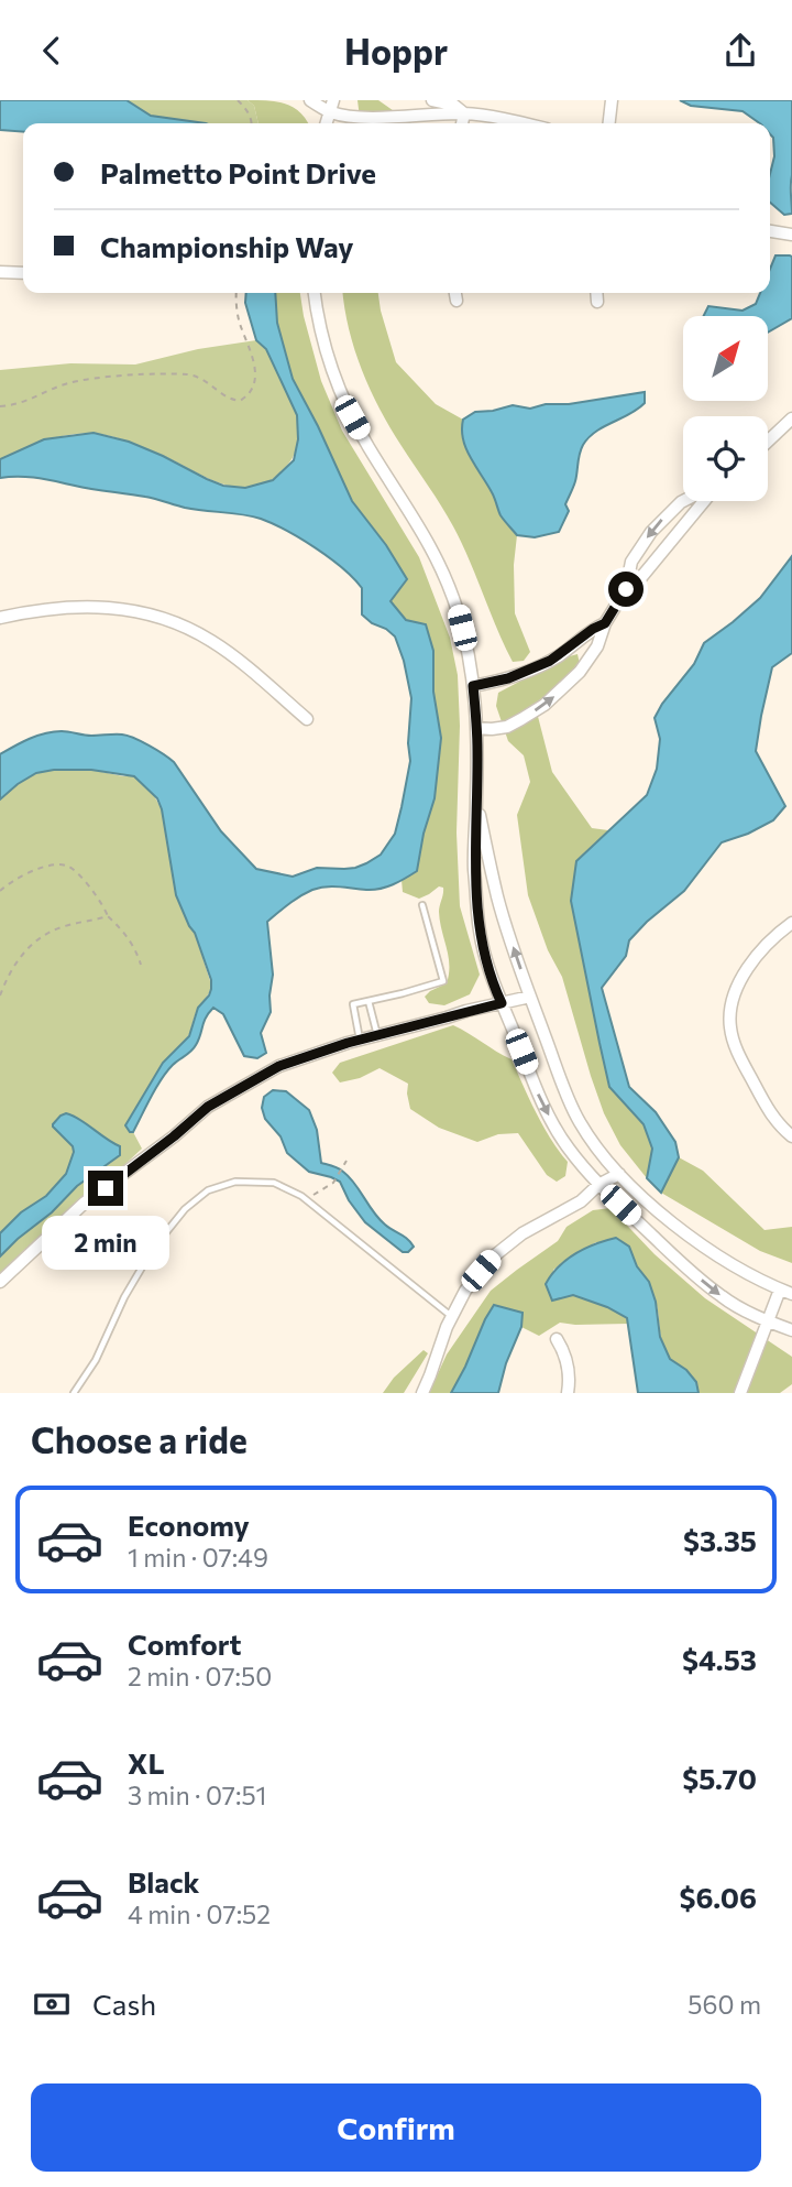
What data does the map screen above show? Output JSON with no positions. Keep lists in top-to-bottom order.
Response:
{
  "north": "top right",
  "page": {
    "header": "Hoppr",
    "banner": ["Palmetto Point Drive", "Championship Way"],
    "bubble": "2 min",
    "heading": "Choose a ride",
    "list": [
      {
        "name": "Economy",
        "note": "1 min · 07:49",
        "value": "$3.35"
      },
      {
        "name": "Comfort",
        "note": "2 min · 07:50",
        "value": "$4.53"
      },
      {
        "name": "XL",
        "note": "3 min · 07:51",
        "value": "$5.70"
      },
      {
        "name": "Black",
        "note": "4 min · 07:52",
        "value": "$6.06"
      }
    ],
    "pay": ["Cash", "560 m"],
    "buttons": "Confirm"
  }
}
